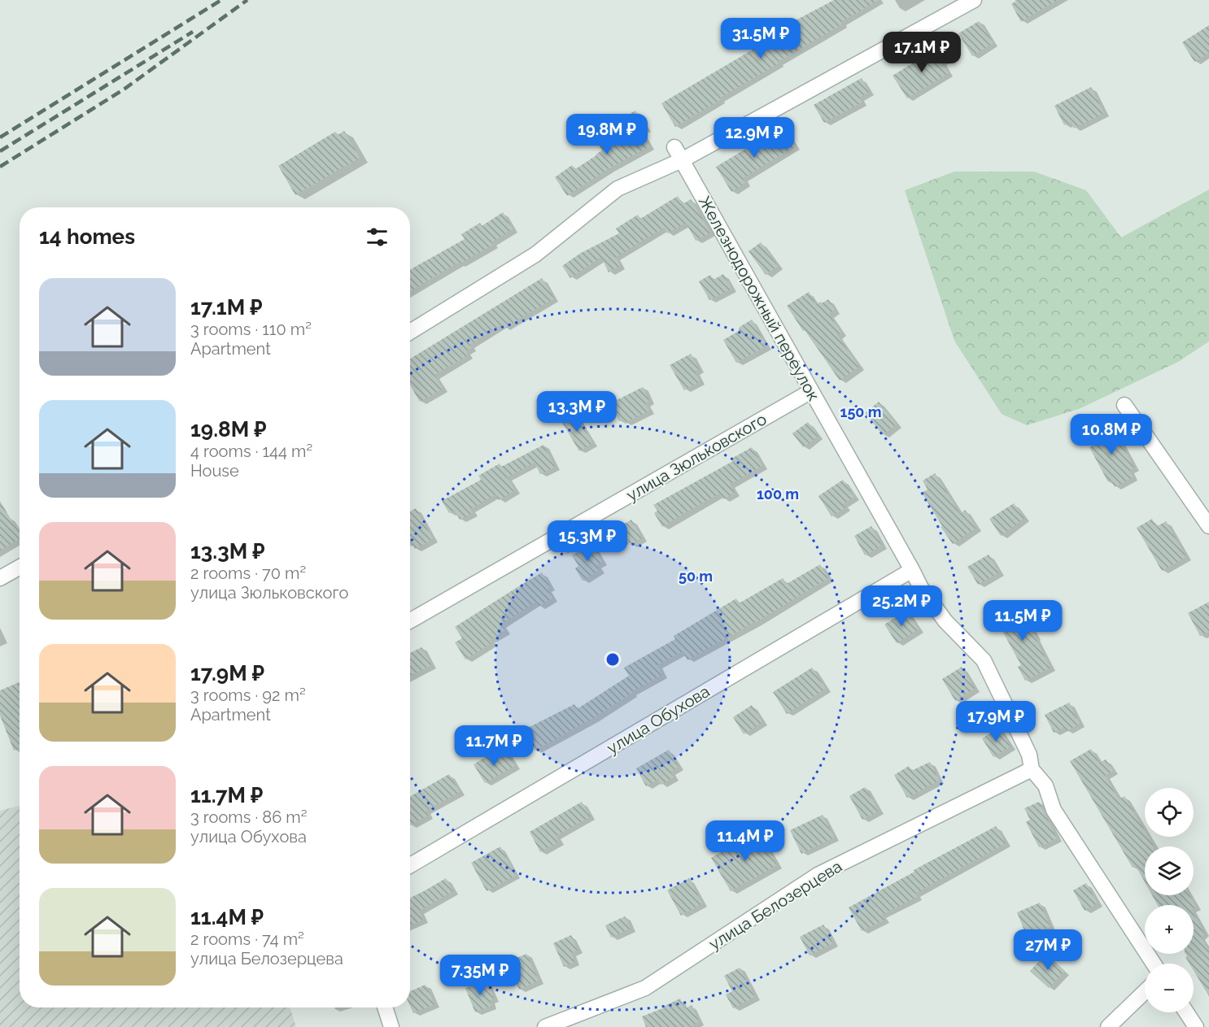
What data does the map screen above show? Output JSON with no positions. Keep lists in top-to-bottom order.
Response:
{
  "streets": {
    "street": [
      "Железнодорожный переулок",
      "улица Зюльковского",
      "улица Обухова",
      "улица Белозерцева"
    ]
  },
  "crossings": [
    ["Железнодорожный переулок", "улица Зюльковского"],
    ["Железнодорожный переулок", "улица Обухова"],
    ["Железнодорожный переулок", "улица Белозерцева"]
  ],
  "page": {
    "price": [
      "31.5M ₽",
      "17.1M ₽",
      "19.8M ₽",
      "12.9M ₽",
      "13.3M ₽",
      "10.8M ₽",
      "15.3M ₽",
      "25.2M ₽",
      "11.5M ₽",
      "17.9M ₽",
      "11.7M ₽",
      "11.4M ₽",
      "27M ₽",
      "7.35M ₽"
    ],
    "heading": "14 homes",
    "list": [
      {
        "name": "17.1M ₽",
        "note": "3 rooms · 110 m² · Apartment"
      },
      {
        "name": "19.8M ₽",
        "note": "4 rooms · 144 m² · House"
      },
      {
        "name": "13.3M ₽",
        "note": "2 rooms · 70 m² · улица Зюльковского"
      },
      {
        "name": "17.9M ₽",
        "note": "3 rooms · 92 m² · Apartment"
      },
      {
        "name": "11.7M ₽",
        "note": "3 rooms · 86 m² · улица Обухова"
      },
      {
        "name": "11.4M ₽",
        "note": "2 rooms · 74 m² · улица Белозерцева"
      }
    ],
    "map_buttons": ["+", "−"]
  },
  "rings": ["150 m", "100 m", "50 m"]
}
